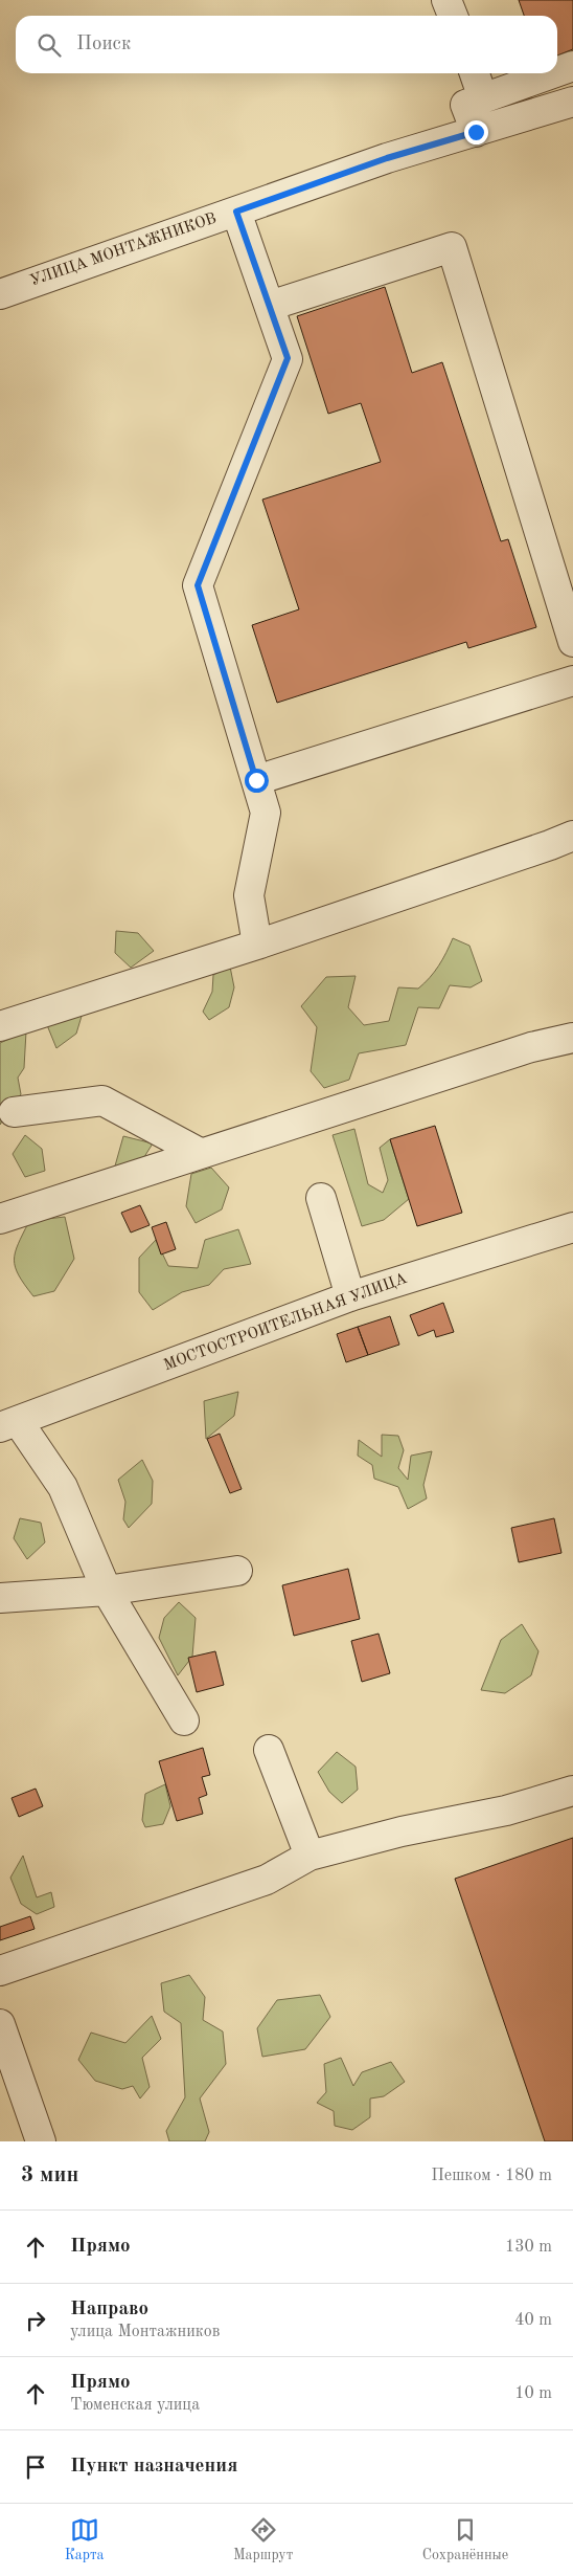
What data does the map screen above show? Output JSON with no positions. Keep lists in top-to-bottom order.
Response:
{
  "streets": {
    "street": ["УЛИЦА МОНТАЖНИКОВ", "МОСТОСТРОИТЕЛЬНАЯ УЛИЦА"]
  },
  "page": {
    "search": "Поиск",
    "heading": ["3 мин", "Пешком · 180 m"],
    "list": [
      ["Прямо", "130 m"],
      ["Направо", "улица Монтажников", "40 m"],
      ["Прямо", "Тюменская улица", "10 m"],
      "Пункт назначения"
    ],
    "nav": ["Карта", "Маршрут", "Сохранённые"]
  }
}
